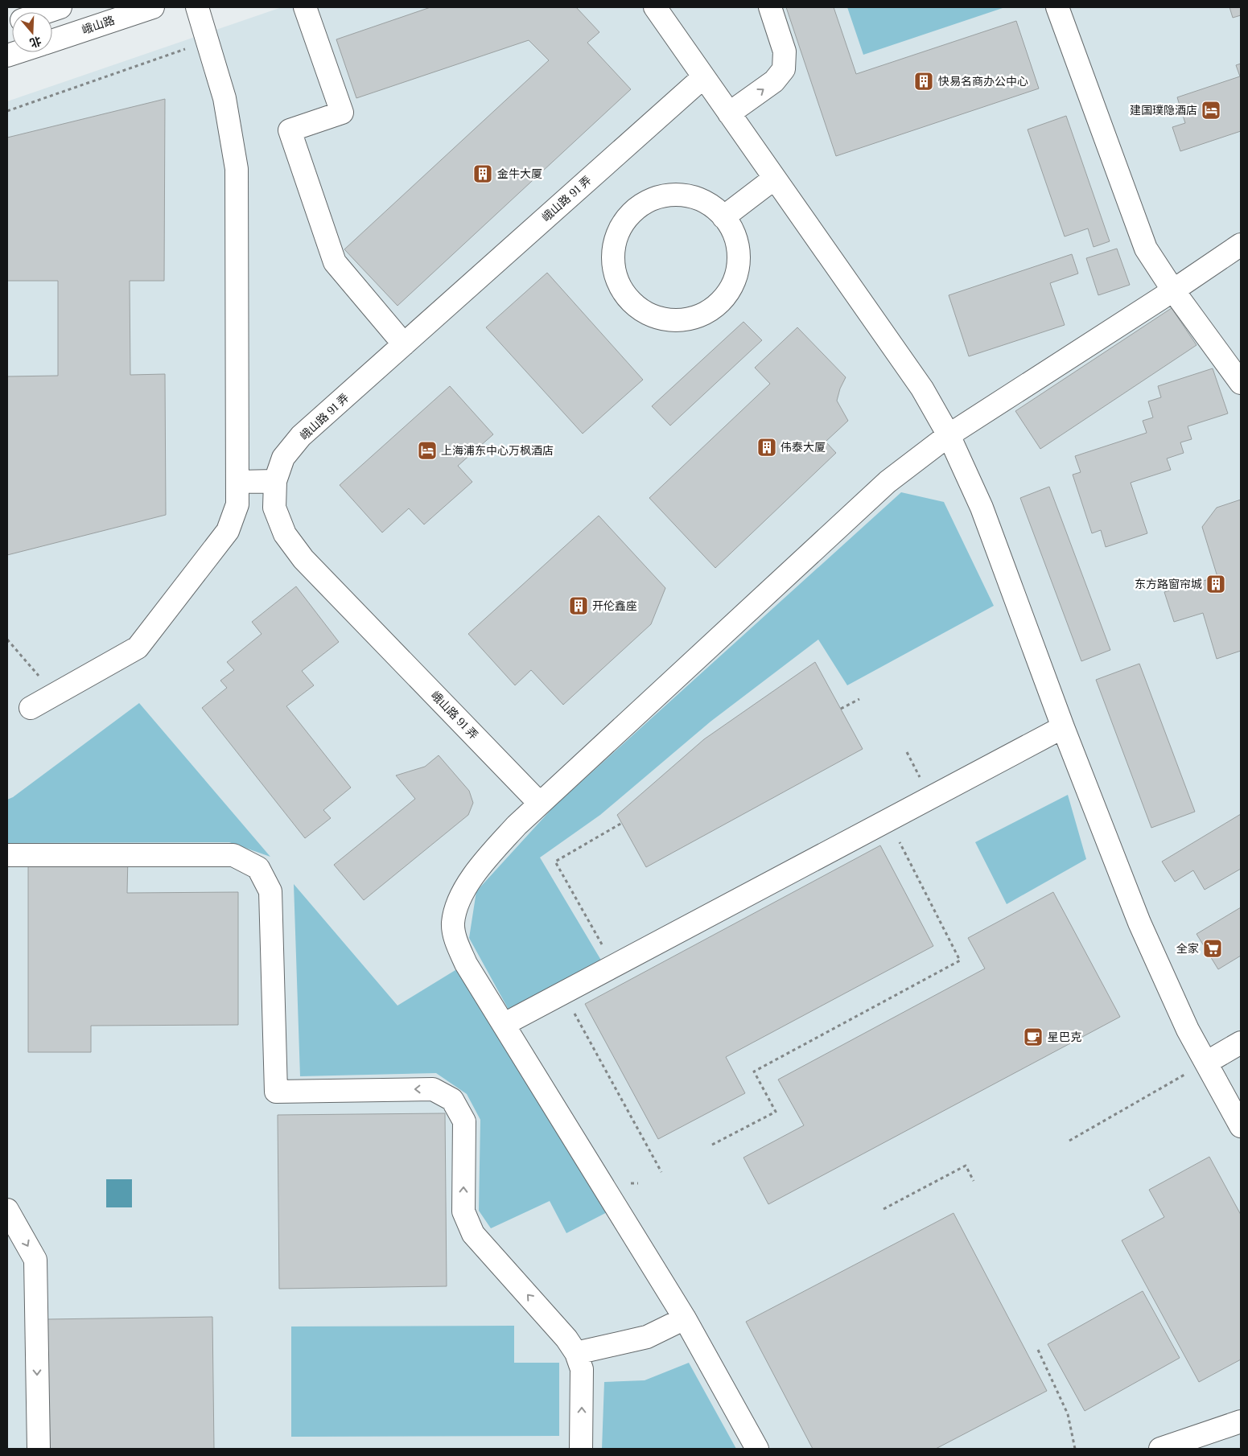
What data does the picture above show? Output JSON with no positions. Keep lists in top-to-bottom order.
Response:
{
  "streets": {
    "street": ["峨山路", "峨山路 91 弄"]
  },
  "places": {
    "building": [
      "快易名商办公中心",
      "金牛大厦",
      "伟泰大厦",
      "东方路窗帘城",
      "开伦鑫座"
    ],
    "hotel": ["建国璞隐酒店", "上海浦东中心万枫酒店"],
    "supermarket": ["全家"],
    "cafe": ["星巴克"]
  },
  "north": "bottom"
}
